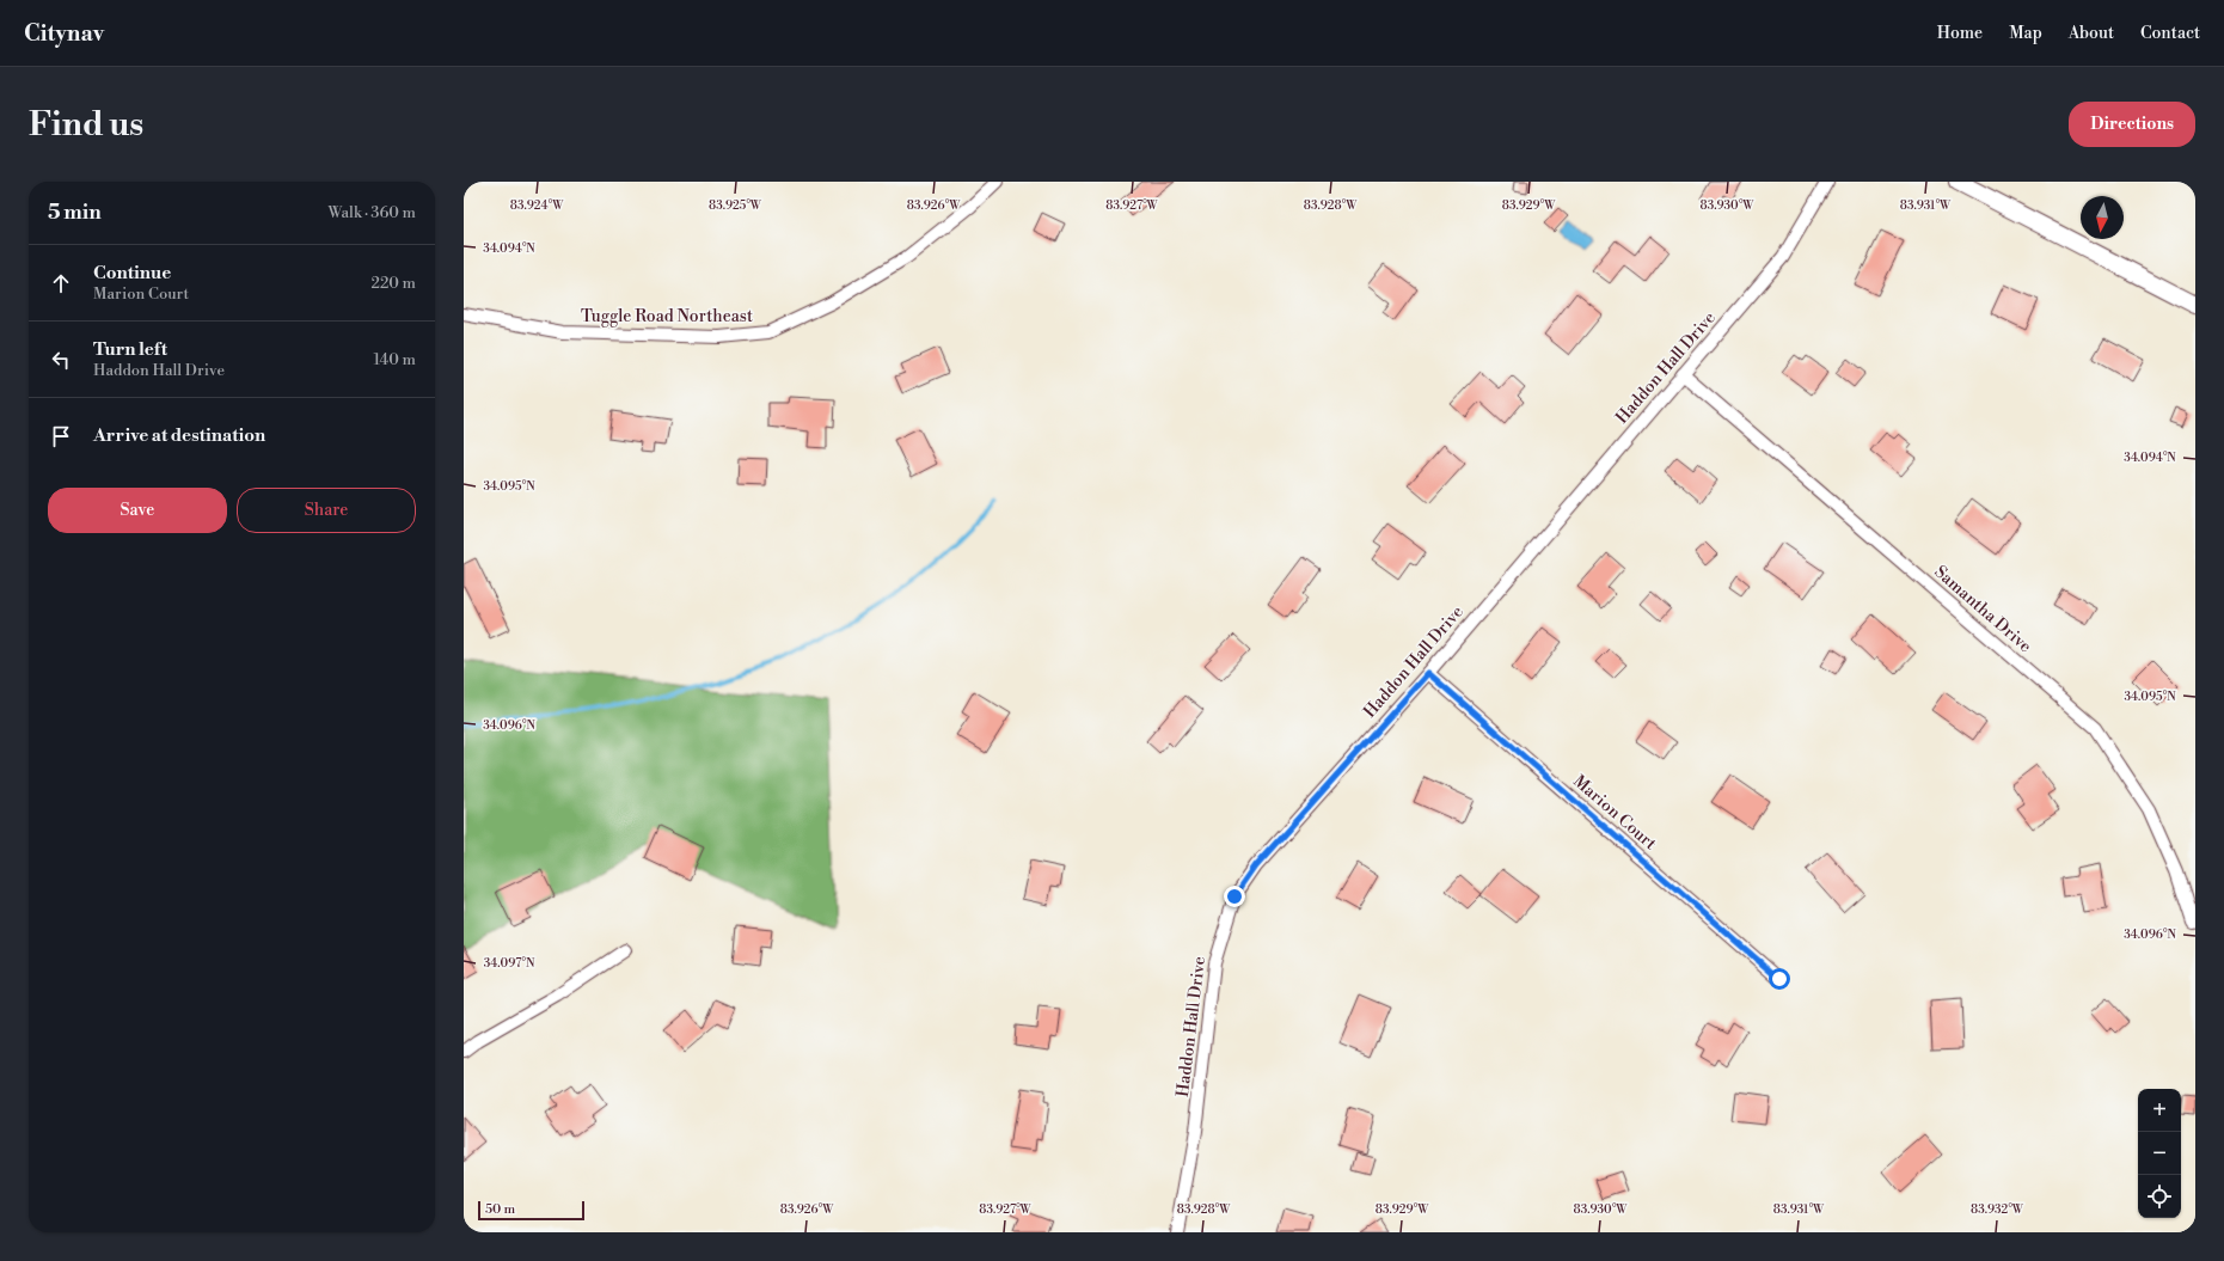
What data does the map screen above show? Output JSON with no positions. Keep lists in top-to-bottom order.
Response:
{
  "streets": {
    "street": [
      "Tuggle Road Northeast",
      "Haddon Hall Drive",
      "Samantha Drive",
      "Marion Court"
    ]
  },
  "crossings": [
    ["Haddon Hall Drive", "Samantha Drive"],
    ["Haddon Hall Drive", "Marion Court"]
  ],
  "scale_bar": "50 m",
  "north": "bottom",
  "page": {
    "header": "Citynav",
    "nav": [
      "Home",
      "Map",
      "About",
      "Contact"
    ],
    "buttons": [
      "Directions",
      ["Save", "Share"]
    ],
    "title": "Find us",
    "heading": ["5 min", "Walk · 360 m"],
    "list": [
      ["Continue", "Marion Court", "220 m"],
      ["Turn left", "Haddon Hall Drive", "140 m"],
      "Arrive at destination"
    ],
    "map_buttons": ["+", "−"],
    "scale": "50 m"
  },
  "coordinates": [
    "83.924°W",
    "83.925°W",
    "83.926°W",
    "83.927°W",
    "83.928°W",
    "83.929°W",
    "83.930°W",
    "83.931°W",
    "34.094°N",
    "34.095°N",
    "34.096°N",
    "34.097°N",
    "83.932°W"
  ]
}
